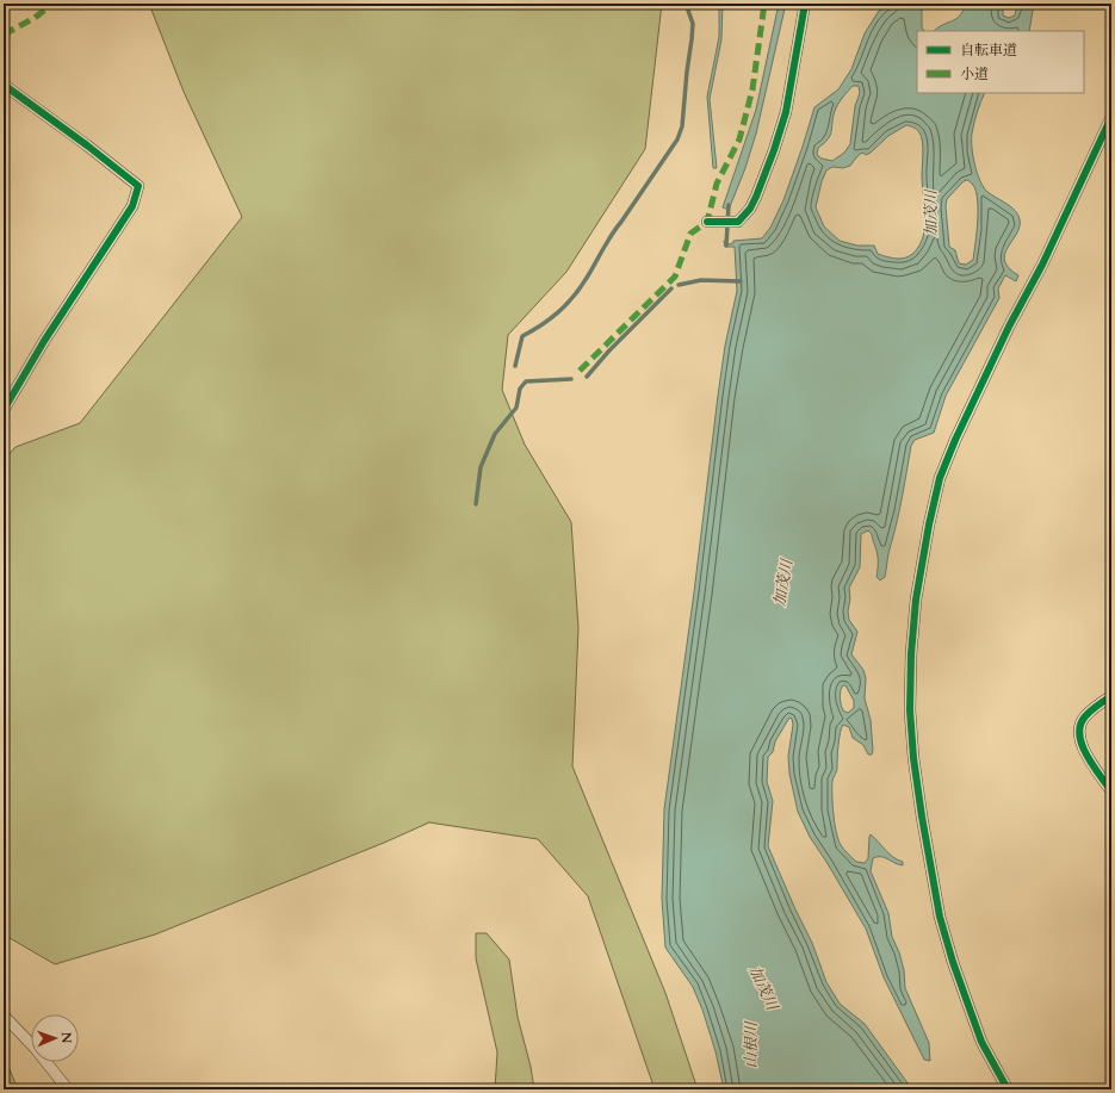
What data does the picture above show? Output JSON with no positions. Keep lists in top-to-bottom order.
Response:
{
  "water": ["加茂川", "山根川"],
  "legend": ["自転車道", "小道"],
  "north": "right"
}
